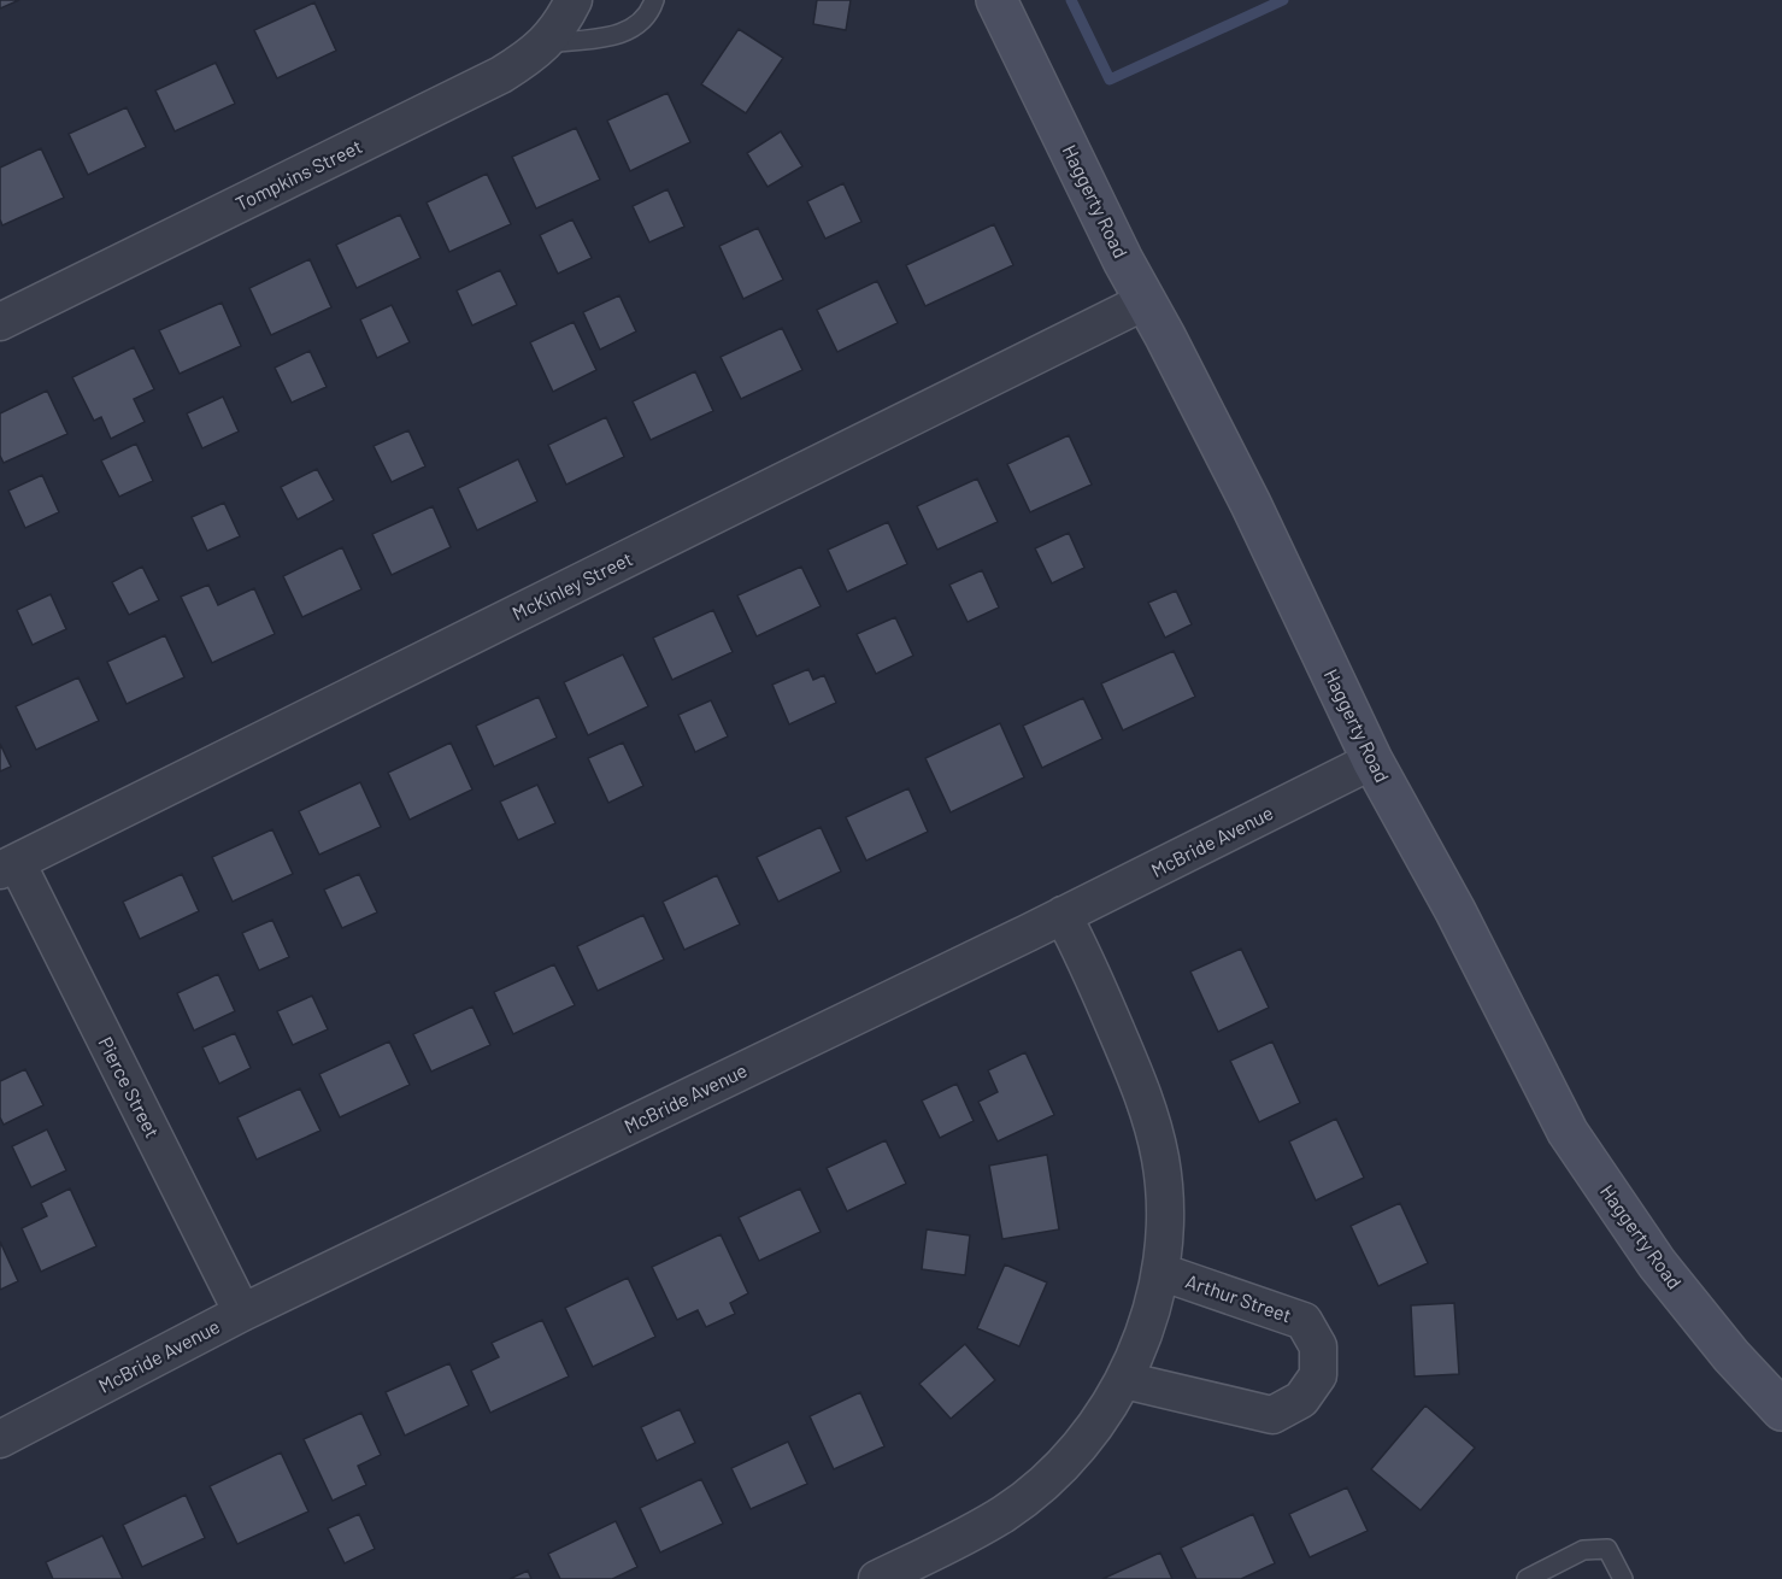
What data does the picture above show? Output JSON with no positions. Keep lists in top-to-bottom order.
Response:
{
  "streets": {
    "main road": ["Haggerty Road"],
    "street": [
      "Tompkins Street",
      "McKinley Street",
      "McBride Avenue",
      "Pierce Street",
      "Arthur Street"
    ]
  },
  "crossings": [
    ["Haggerty Road", "McKinley Street"],
    ["Haggerty Road", "McBride Avenue"],
    ["McKinley Street", "Pierce Street"],
    ["McBride Avenue", "Pierce Street"],
    ["McBride Avenue", "Arthur Street"]
  ]
}
